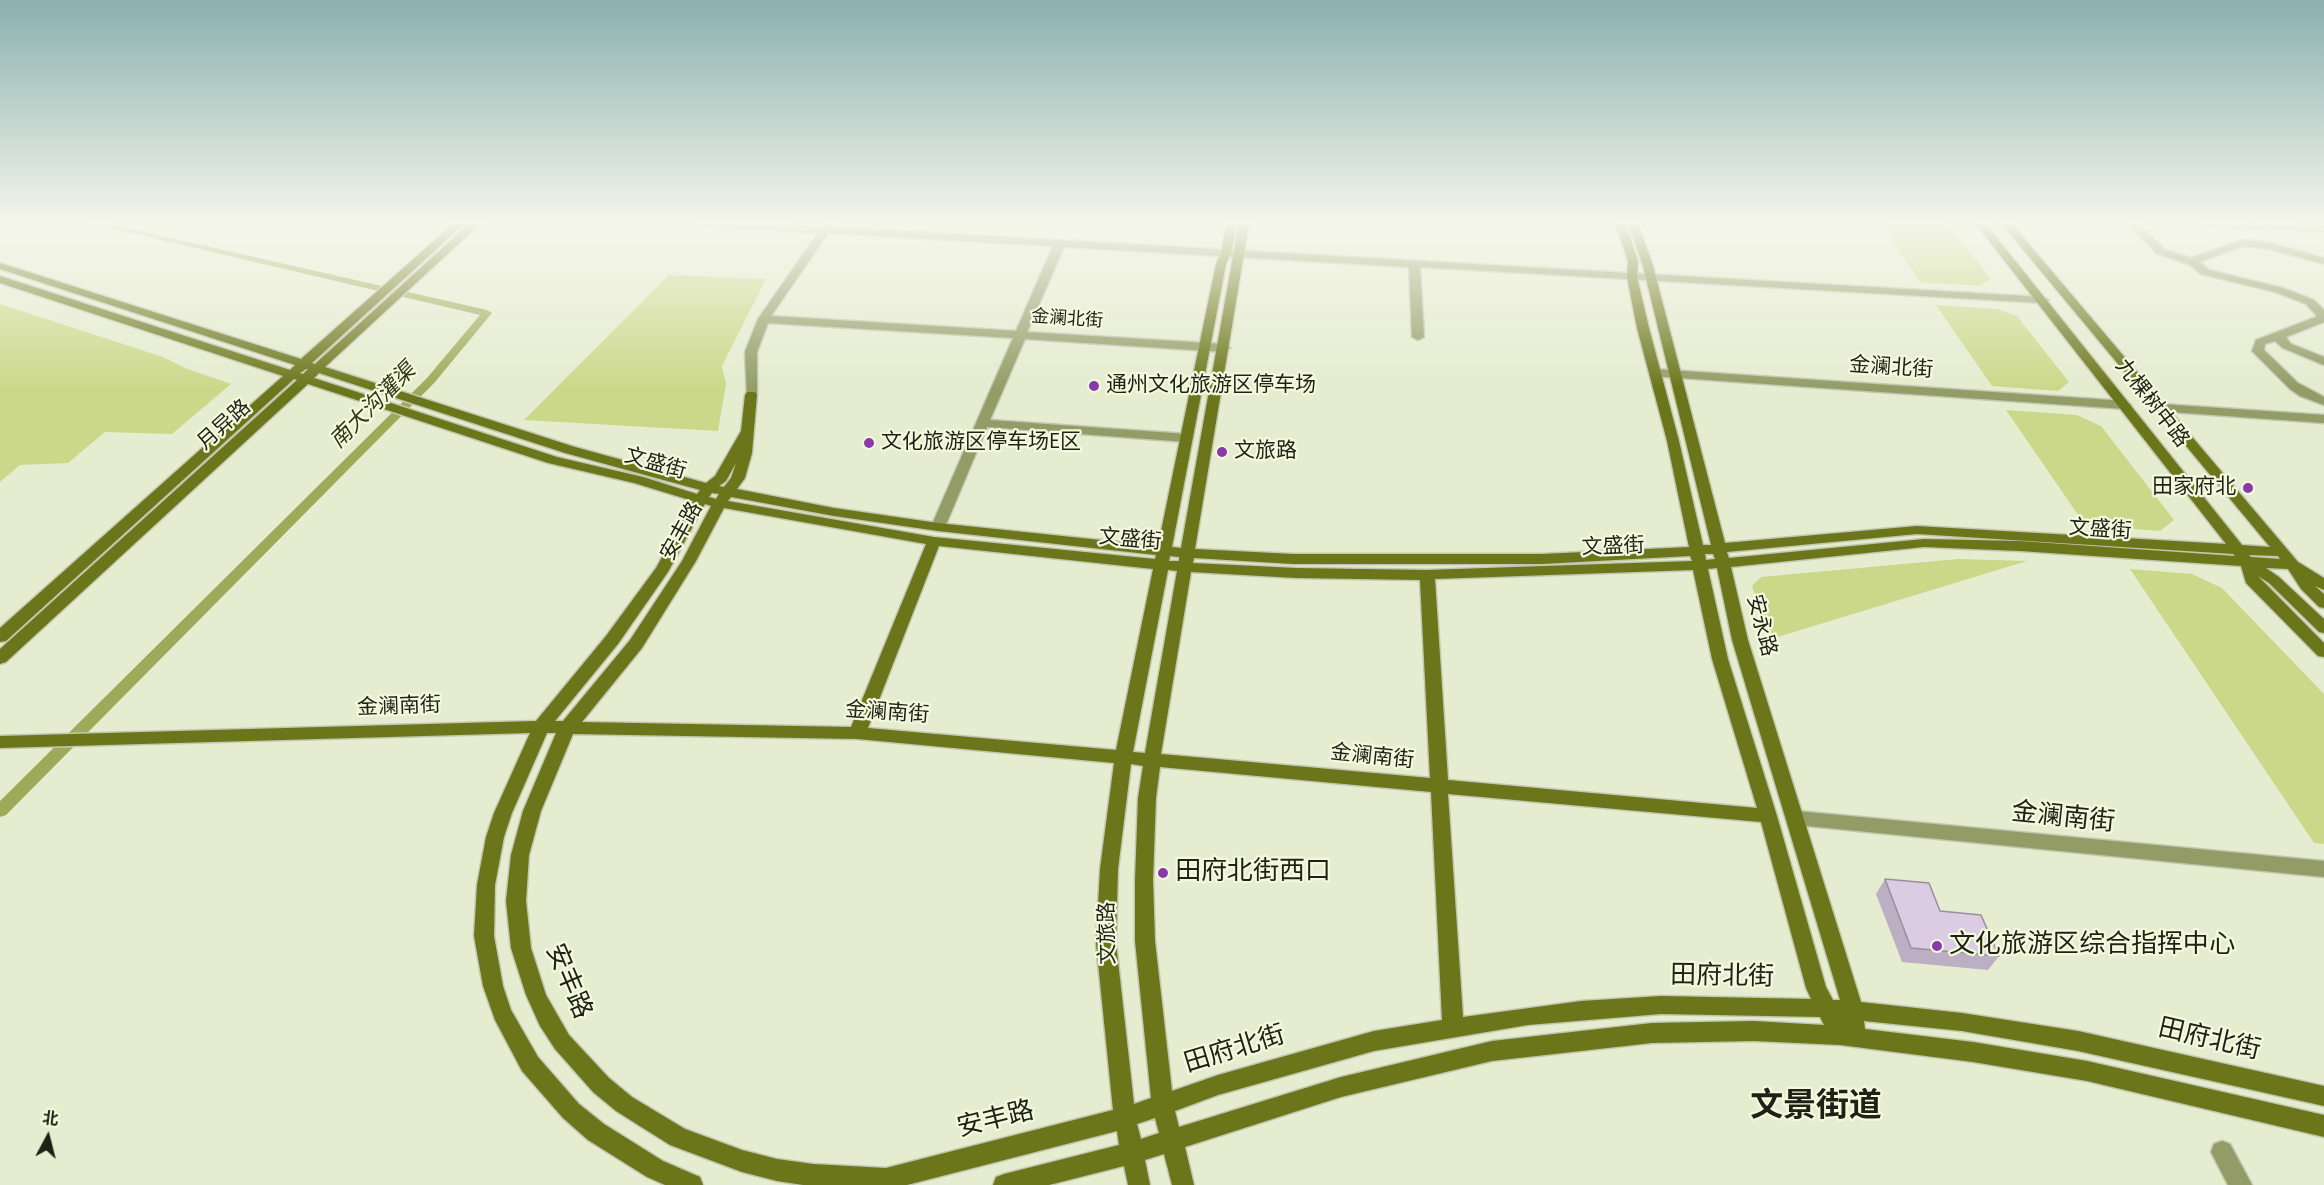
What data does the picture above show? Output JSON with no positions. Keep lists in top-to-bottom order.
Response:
{
  "streets": {
    "main road": [
      "九棵树中路",
      "月异路",
      "文盛街",
      "安丰路",
      "安永路",
      "金澜南街",
      "文旅路",
      "田府北街"
    ],
    "street": ["金澜北街"]
  },
  "crossings": [
    ["金澜北街", "九棵树中路"],
    ["金澜北街", "安丰路"],
    ["金澜北街", "安永路"],
    ["金澜北街", "文旅路"],
    ["九棵树中路", "文盛街"],
    ["月异路", "文盛街"],
    ["文盛街", "安丰路"],
    ["文盛街", "安永路"],
    ["文盛街", "文旅路"],
    ["安丰路", "金澜南街"],
    ["安丰路", "文旅路"],
    ["安丰路", "田府北街"],
    ["安永路", "金澜南街"],
    ["安永路", "田府北街"],
    ["金澜南街", "文旅路"],
    ["文旅路", "田府北街"]
  ],
  "districts": ["文景街道"],
  "water": ["南大沟灌渠"],
  "places": [
    "通州文化旅游区停车场",
    "文化旅游区停车场E区",
    "文旅路",
    "田家府北",
    "田府北街西口",
    "文化旅游区综合指挥中心"
  ],
  "north": "top"
}
